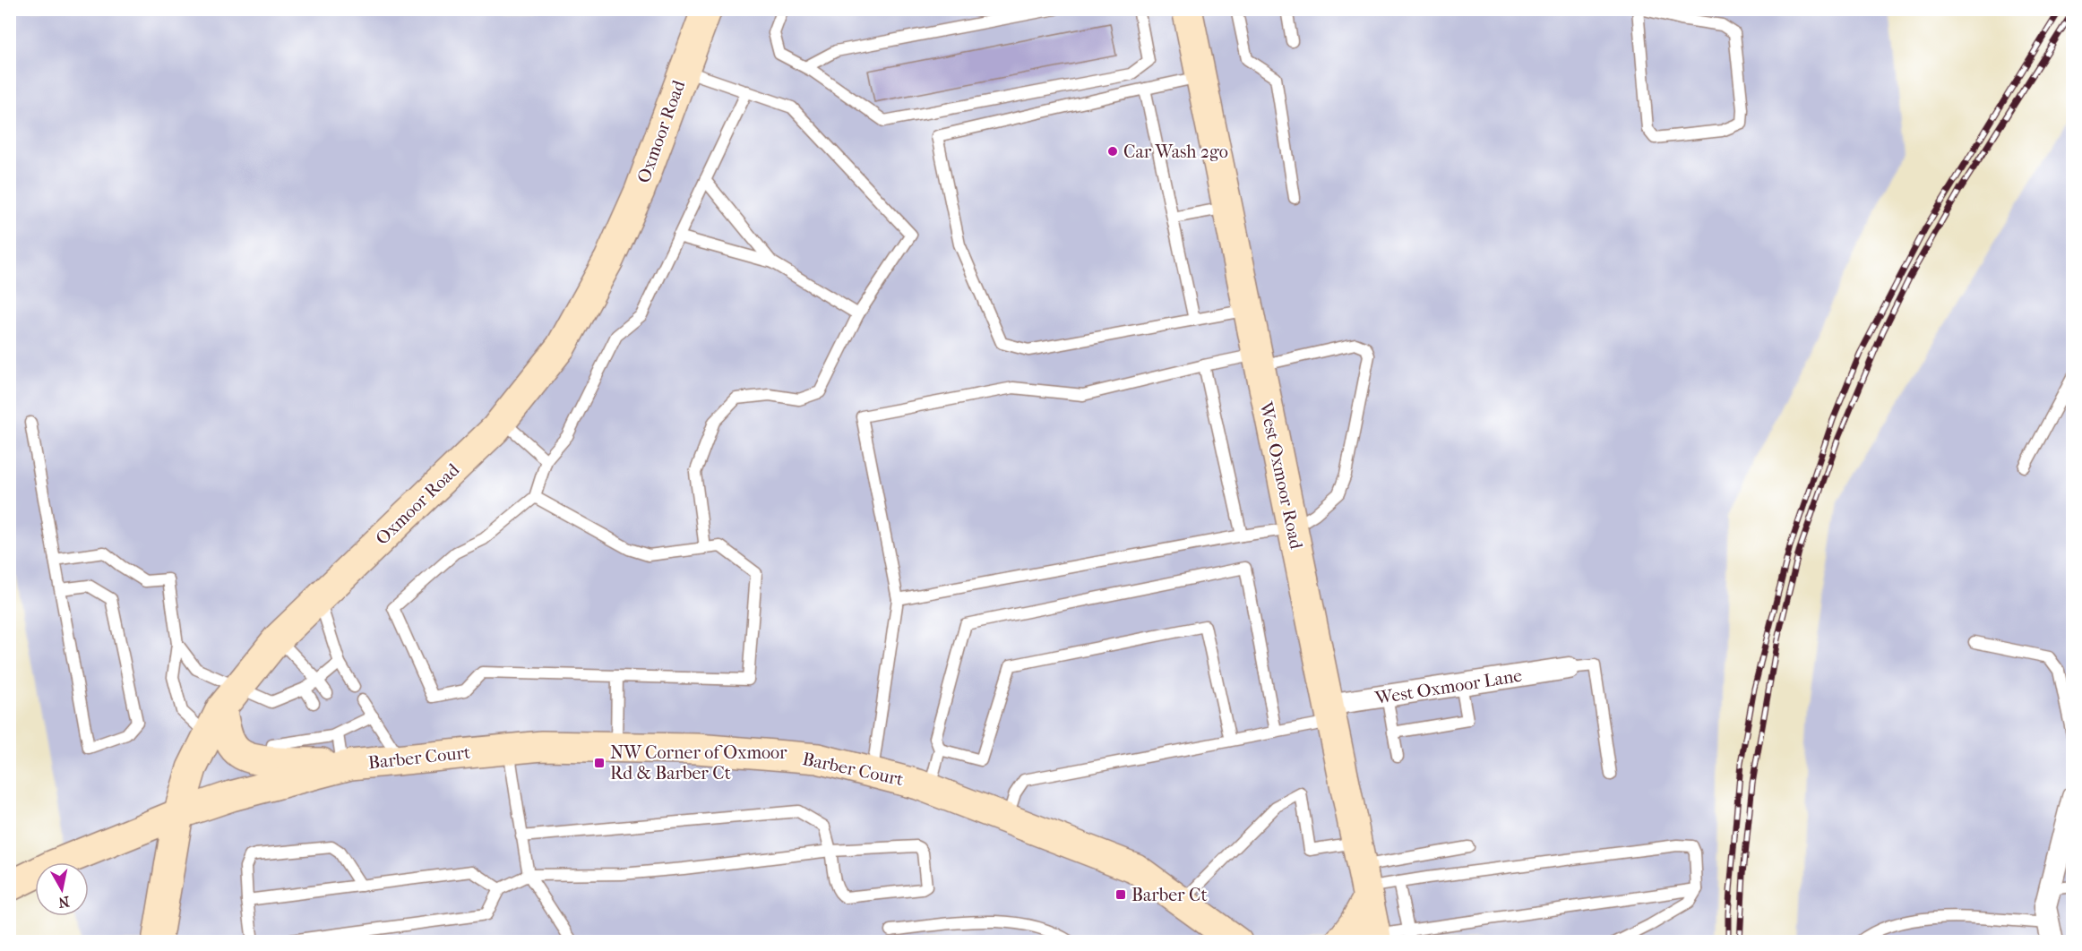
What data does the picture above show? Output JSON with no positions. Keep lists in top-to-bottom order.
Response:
{
  "streets": {
    "main road": ["Oxmoor Road", "West Oxmoor Road", "Barber Court"],
    "street": ["West Oxmoor Lane"]
  },
  "crossings": [
    ["Oxmoor Road", "Barber Court"],
    ["West Oxmoor Road", "West Oxmoor Lane"]
  ],
  "places": {
    "other": ["Car Wash 2go"],
    "transit": ["NW Corner of Oxmoor Rd & Barber Ct", "Barber Ct"]
  },
  "north": "bottom"
}
